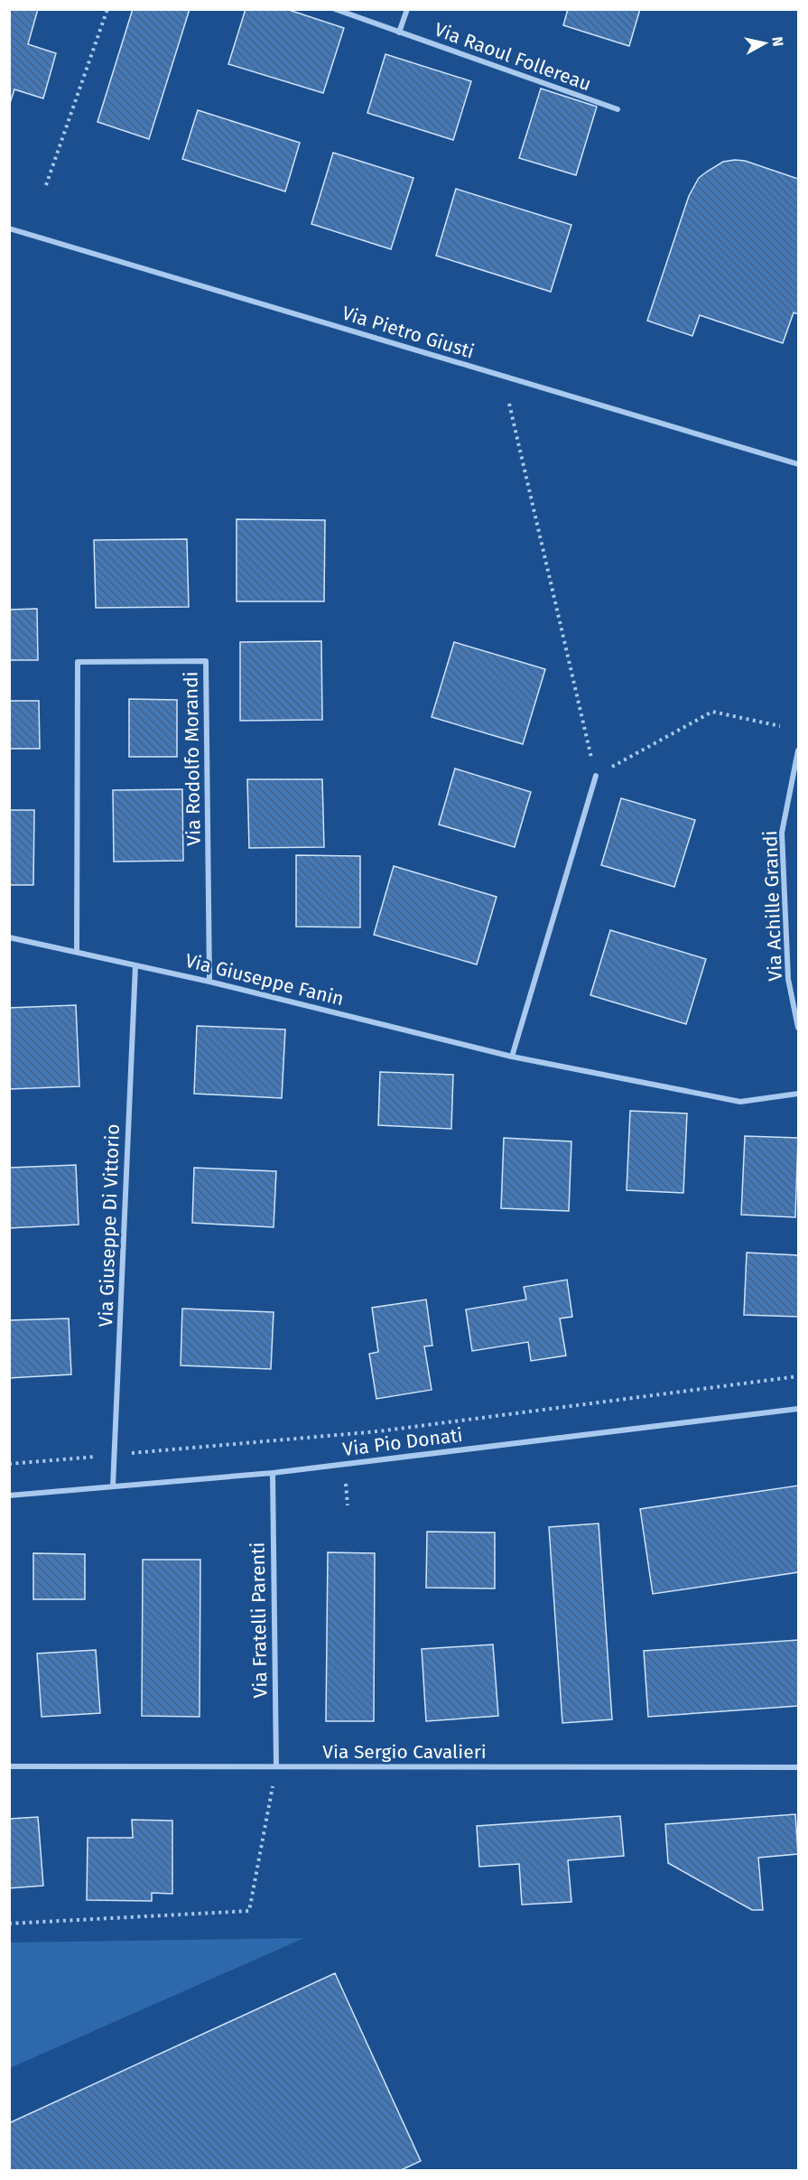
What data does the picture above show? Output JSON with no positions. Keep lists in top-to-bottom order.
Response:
{
  "streets": {
    "street": [
      "Via Raoul Follereau",
      "Via Pietro Giusti",
      "Via Rodolfo Morandi",
      "Via Achille Grandi",
      "Via Giuseppe Fanin",
      "Via Giuseppe Di Vittorio",
      "Via Pio Donati",
      "Via Fratelli Parenti",
      "Via Sergio Cavalieri"
    ]
  },
  "crossings": [
    ["Via Rodolfo Morandi", "Via Giuseppe Fanin"],
    ["Via Giuseppe Fanin", "Via Giuseppe Di Vittorio"],
    ["Via Giuseppe Di Vittorio", "Via Pio Donati"],
    ["Via Pio Donati", "Via Fratelli Parenti"],
    ["Via Fratelli Parenti", "Via Sergio Cavalieri"]
  ],
  "north": "right"
}
